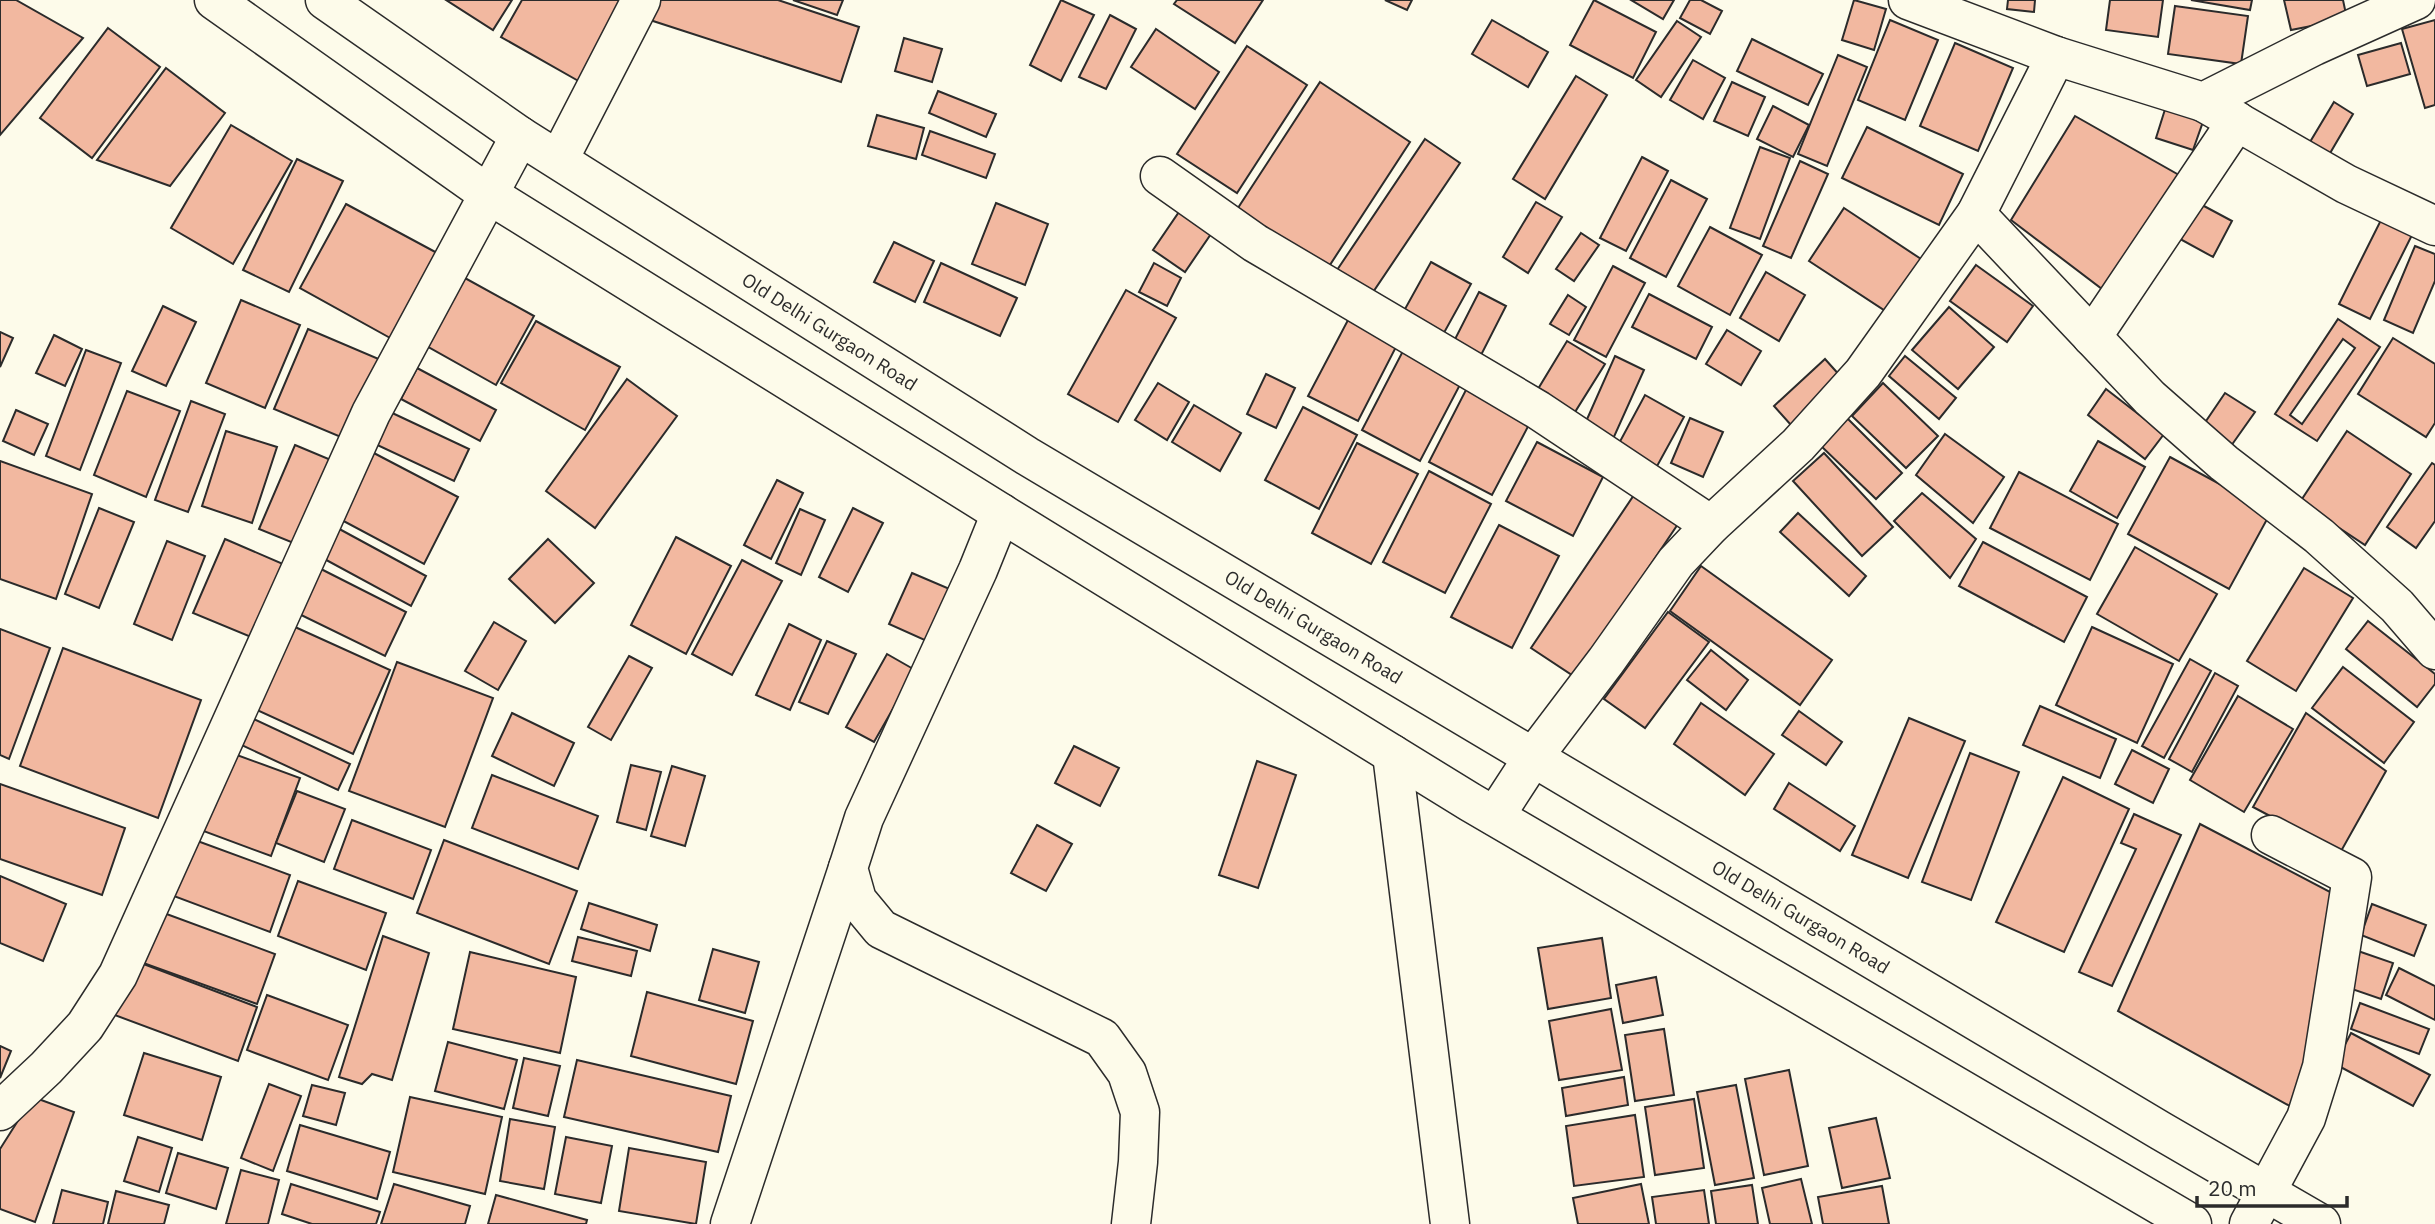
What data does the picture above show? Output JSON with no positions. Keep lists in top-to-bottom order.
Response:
{
  "streets": {
    "street": ["Old Delhi Gurgaon Road"]
  },
  "scale_bar": "20 m"
}
